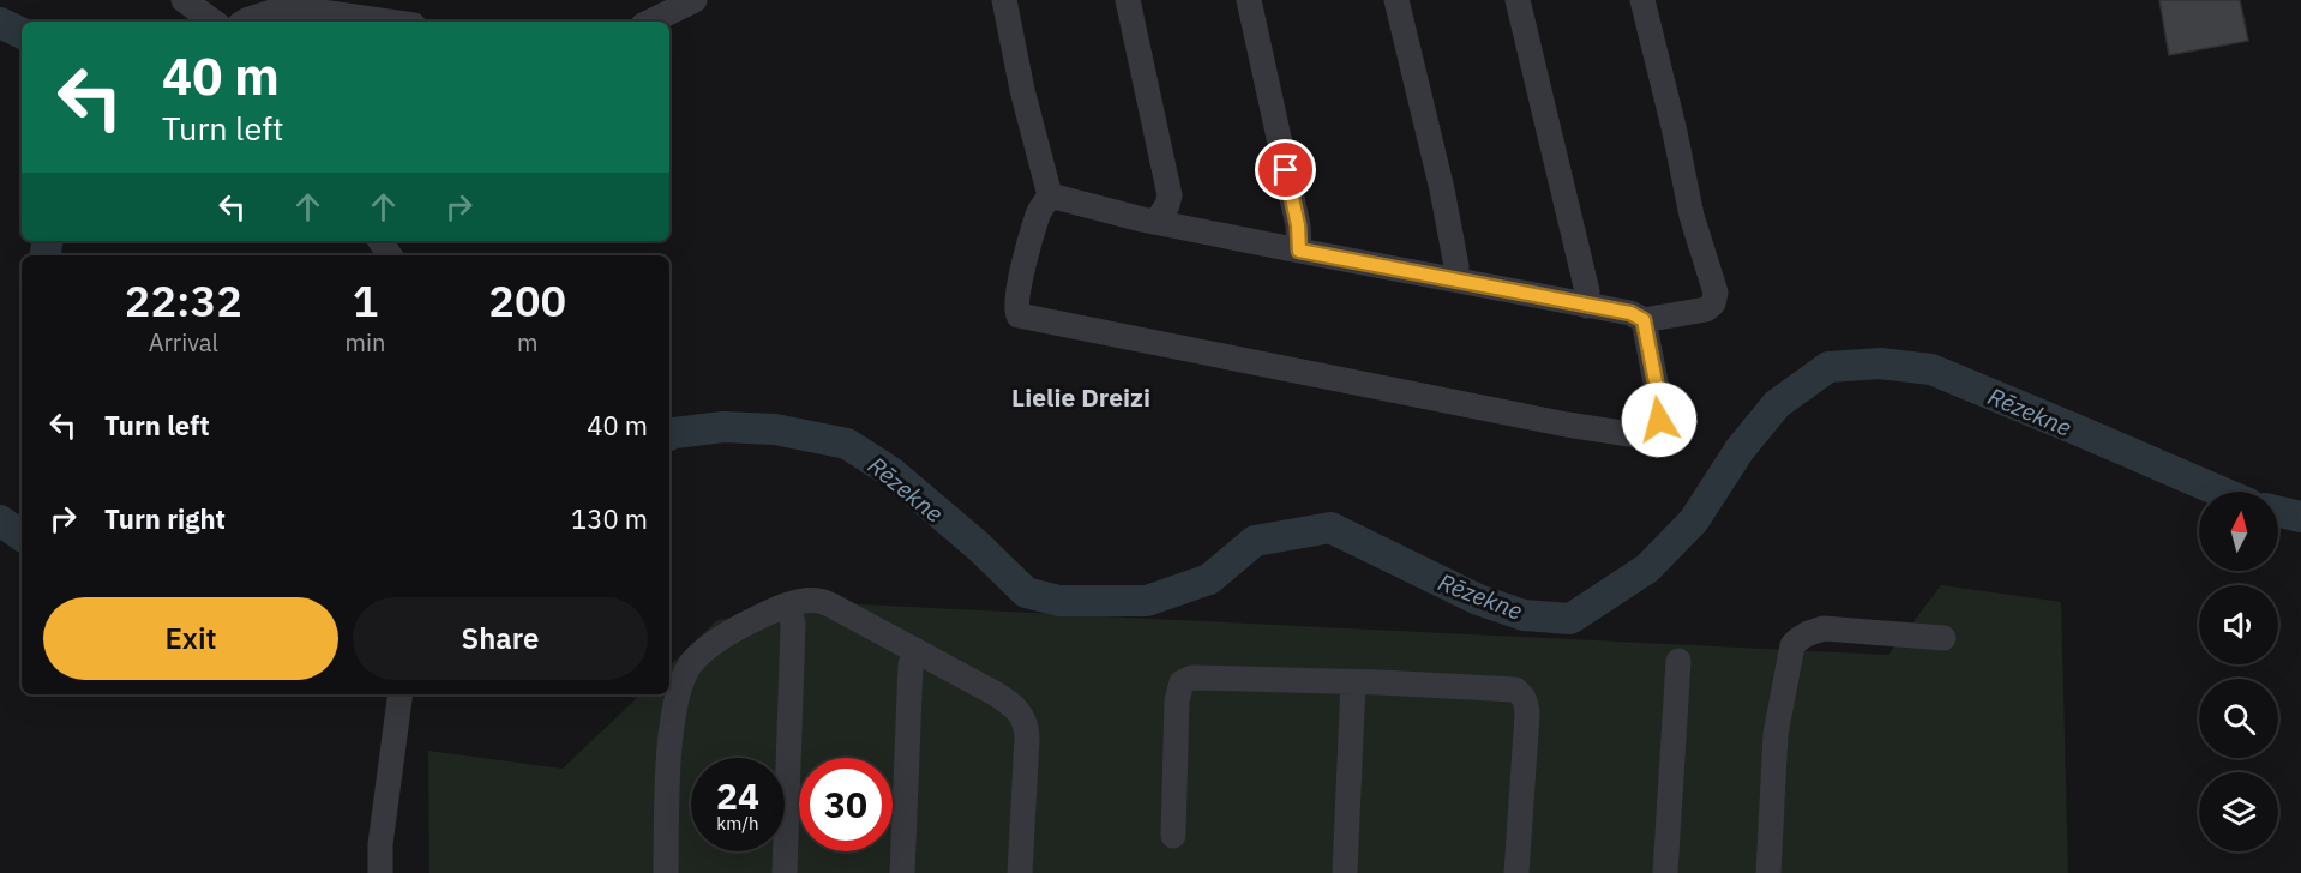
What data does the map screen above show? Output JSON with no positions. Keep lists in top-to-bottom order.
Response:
{
  "districts": ["Lielie Dreizi"],
  "water": ["Rēzekne"],
  "north": "top",
  "page": {
    "turn": ["40 m", "Turn left"],
    "eta": [
      "22:32",
      "Arrival",
      "1",
      "min",
      "200",
      "m"
    ],
    "list": [
      {
        "name": "Turn left",
        "value": "40 m"
      },
      {
        "name": "Turn right",
        "value": "130 m"
      }
    ],
    "buttons": ["Exit", "Share"],
    "speed": "24 km/h",
    "limit": "30"
  }
}
